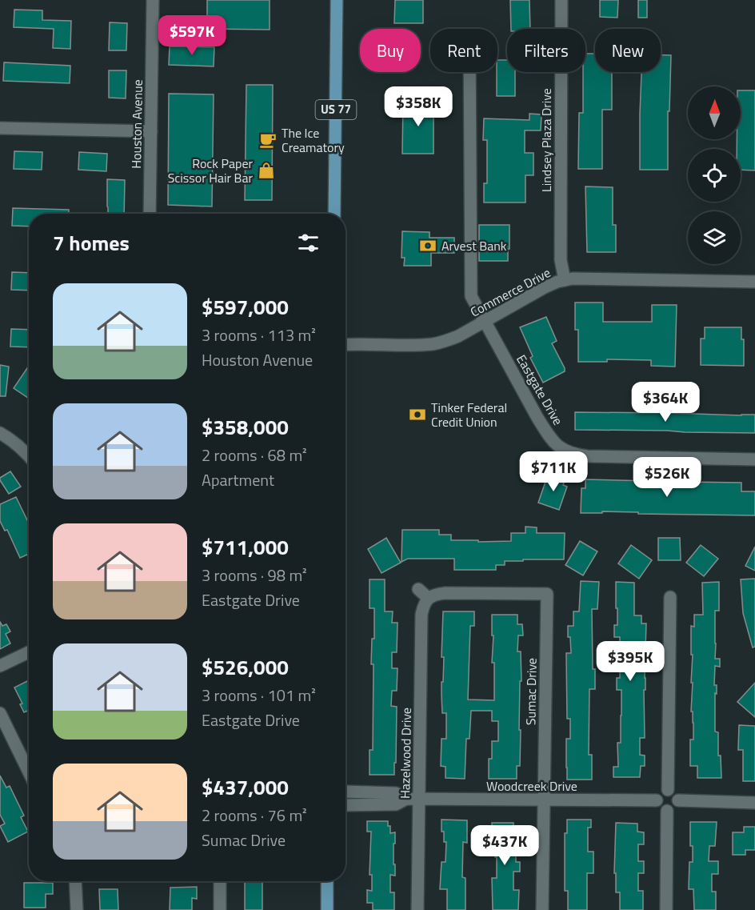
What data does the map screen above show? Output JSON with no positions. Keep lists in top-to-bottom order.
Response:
{
  "streets": {
    "main road": ["US 77"],
    "street": [
      "Houston Avenue",
      "Lindsey Plaza Drive",
      "Commerce Drive",
      "Eastgate Drive",
      "Sumac Drive",
      "Hazelwood Drive",
      "Woodcreek Drive"
    ]
  },
  "crossings": [
    ["Lindsey Plaza Drive", "Commerce Drive"],
    ["Commerce Drive", "Eastgate Drive"],
    ["Sumac Drive", "Hazelwood Drive"],
    ["Sumac Drive", "Woodcreek Drive"],
    ["Hazelwood Drive", "Woodcreek Drive"]
  ],
  "places": {
    "cafe": ["The Ice Creamatory"],
    "shop": ["Rock Paper Scissor Hair Bar"],
    "bank": ["Arvest Bank", "Tinker Federal Credit Union"]
  },
  "north": "top",
  "page": {
    "price": [
      "$597K",
      "$358K",
      "$364K",
      "$711K",
      "$526K",
      "$395K",
      "$437K"
    ],
    "chip": [
      "Buy",
      "Rent",
      "Filters",
      "New"
    ],
    "heading": "7 homes",
    "list": [
      {
        "name": "$597,000",
        "note": "3 rooms · 113 m² · Houston Avenue"
      },
      {
        "name": "$358,000",
        "note": "2 rooms · 68 m² · Apartment"
      },
      {
        "name": "$711,000",
        "note": "3 rooms · 98 m² · Eastgate Drive"
      },
      {
        "name": "$526,000",
        "note": "3 rooms · 101 m² · Eastgate Drive"
      },
      {
        "name": "$437,000",
        "note": "2 rooms · 76 m² · Sumac Drive"
      }
    ]
  }
}
